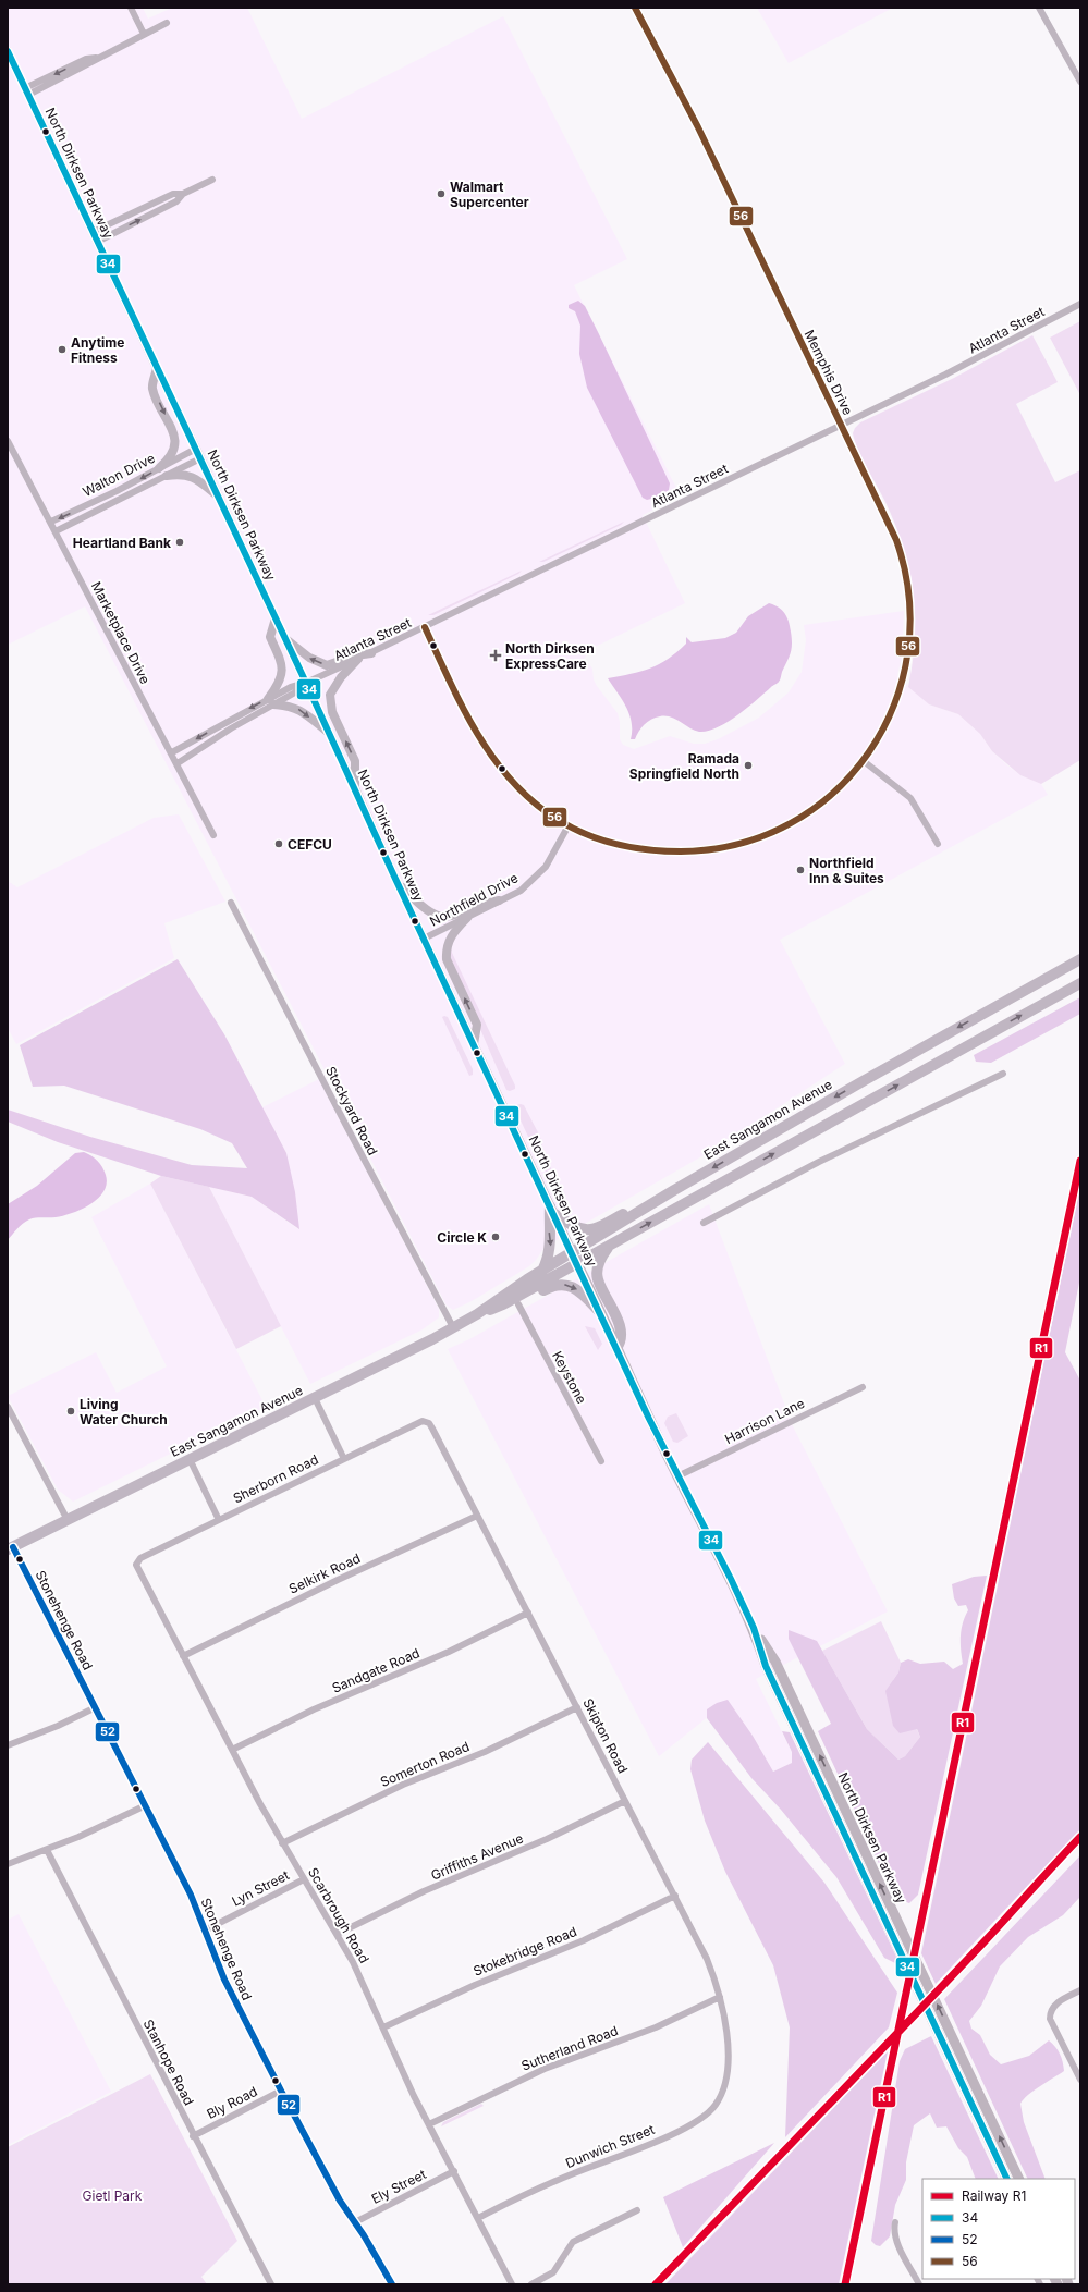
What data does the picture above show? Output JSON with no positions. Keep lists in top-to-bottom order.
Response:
{
  "streets": {
    "main road": ["North Dirksen Parkway", "East Sangamon Avenue"],
    "street": [
      "Atlanta Street",
      "Memphis Drive",
      "Walton Drive",
      "Marketplace Drive",
      "Northfield Drive",
      "Stockyard Road",
      "Keystone",
      "Harrison Lane",
      "Sherborn Road",
      "Selkirk Road",
      "Stonehenge Road",
      "Sandgate Road",
      "Skipton Road",
      "Somerton Road",
      "Griffiths Avenue",
      "Lyn Street",
      "Scarbrough Road",
      "Stokebridge Road",
      "Sutherland Road",
      "Stanhope Road",
      "Bly Road",
      "Dunwich Street",
      "Ely Street"
    ]
  },
  "crossings": [
    ["North Dirksen Parkway", "Atlanta Street"],
    ["North Dirksen Parkway", "Walton Drive"],
    ["North Dirksen Parkway", "Northfield Drive"],
    ["North Dirksen Parkway", "East Sangamon Avenue"],
    ["North Dirksen Parkway", "Harrison Lane"],
    ["Atlanta Street", "Memphis Drive"],
    ["Atlanta Street", "Marketplace Drive"],
    ["Walton Drive", "Marketplace Drive"],
    ["Stockyard Road", "East Sangamon Avenue"],
    ["East Sangamon Avenue", "Stonehenge Road"],
    ["Sherborn Road", "Skipton Road"],
    ["Sherborn Road", "Scarbrough Road"],
    ["Selkirk Road", "Skipton Road"],
    ["Selkirk Road", "Scarbrough Road"],
    ["Stonehenge Road", "Lyn Street"],
    ["Stonehenge Road", "Bly Road"],
    ["Stonehenge Road", "Ely Street"],
    ["Sandgate Road", "Skipton Road"],
    ["Sandgate Road", "Scarbrough Road"],
    ["Skipton Road", "Somerton Road"],
    ["Skipton Road", "Griffiths Avenue"],
    ["Skipton Road", "Stokebridge Road"],
    ["Skipton Road", "Sutherland Road"],
    ["Skipton Road", "Dunwich Street"],
    ["Somerton Road", "Scarbrough Road"],
    ["Griffiths Avenue", "Scarbrough Road"],
    ["Lyn Street", "Scarbrough Road"],
    ["Scarbrough Road", "Stokebridge Road"],
    ["Scarbrough Road", "Sutherland Road"],
    ["Scarbrough Road", "Dunwich Street"],
    ["Scarbrough Road", "Ely Street"],
    ["Stanhope Road", "Bly Road"]
  ],
  "parks": ["Gietl Park"],
  "places": {
    "other": [
      "Walmart Supercenter",
      "Anytime Fitness",
      "Heartland Bank",
      "Ramada Springfield North",
      "CEFCU",
      "Northfield Inn & Suites",
      "Circle K",
      "Living Water Church"
    ],
    "health": ["North Dirksen ExpressCare"]
  },
  "lines": [
    "transit line 56",
    "transit line 34",
    "rail line R1",
    "transit line 52"
  ],
  "legend": [
    "Railway R1",
    "34",
    "52",
    "56"
  ]
}
